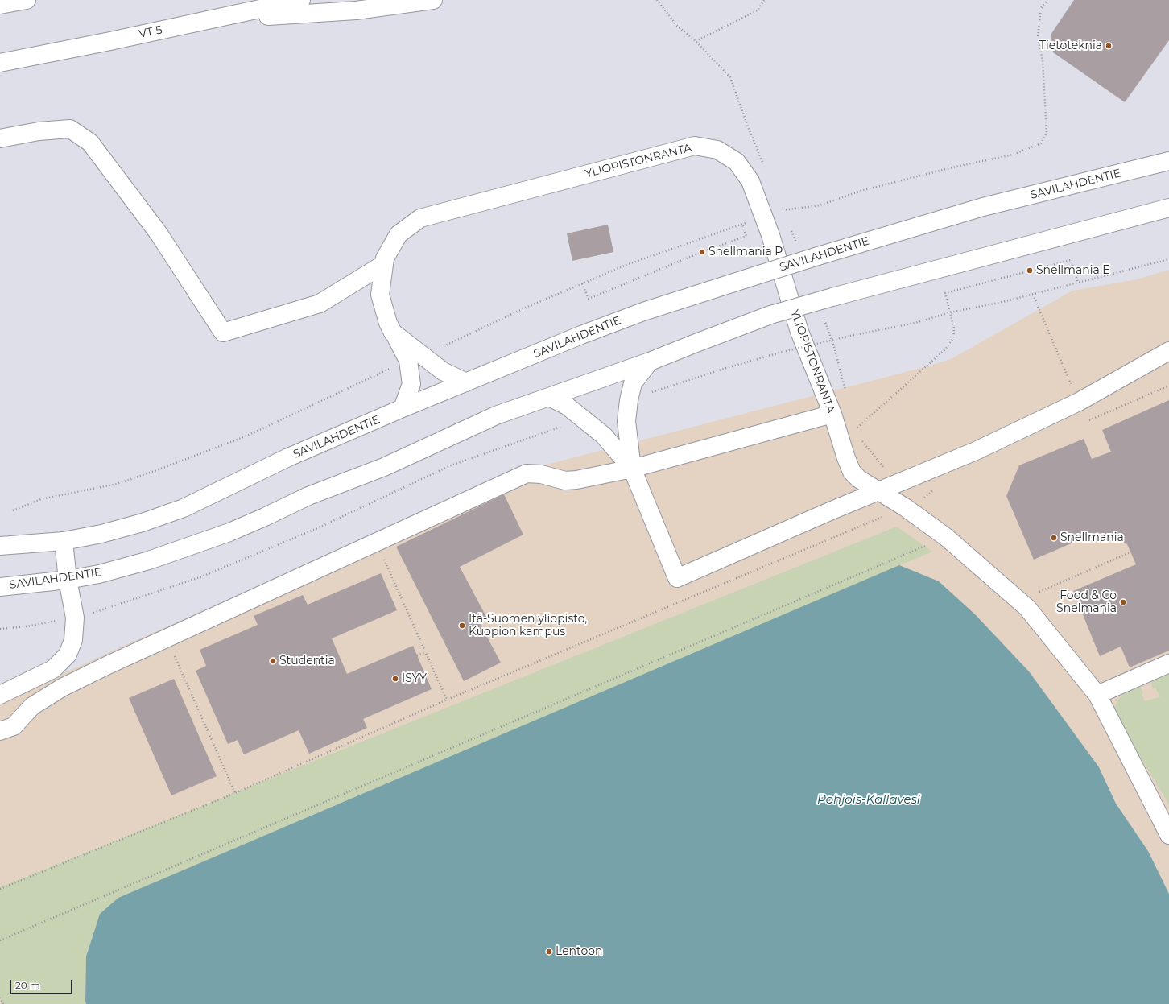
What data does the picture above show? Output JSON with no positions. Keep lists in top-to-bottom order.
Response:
{
  "streets": {
    "main road": ["VT 5", "YLIOPISTONRANTA", "SAVILAHDENTIE"]
  },
  "crossings": [
    ["YLIOPISTONRANTA", "SAVILAHDENTIE"]
  ],
  "water": ["Pohjois-Kallavesi"],
  "places": [
    "Tietoteknia",
    "Snellmania P",
    "Snellmania E",
    "Snellmania",
    "Food & Co Snelmania",
    "Itä-Suomen yliopisto, Kuopion kampus",
    "Studentia",
    "ISYY",
    "Lentoon"
  ],
  "scale_bar": "20 m"
}
